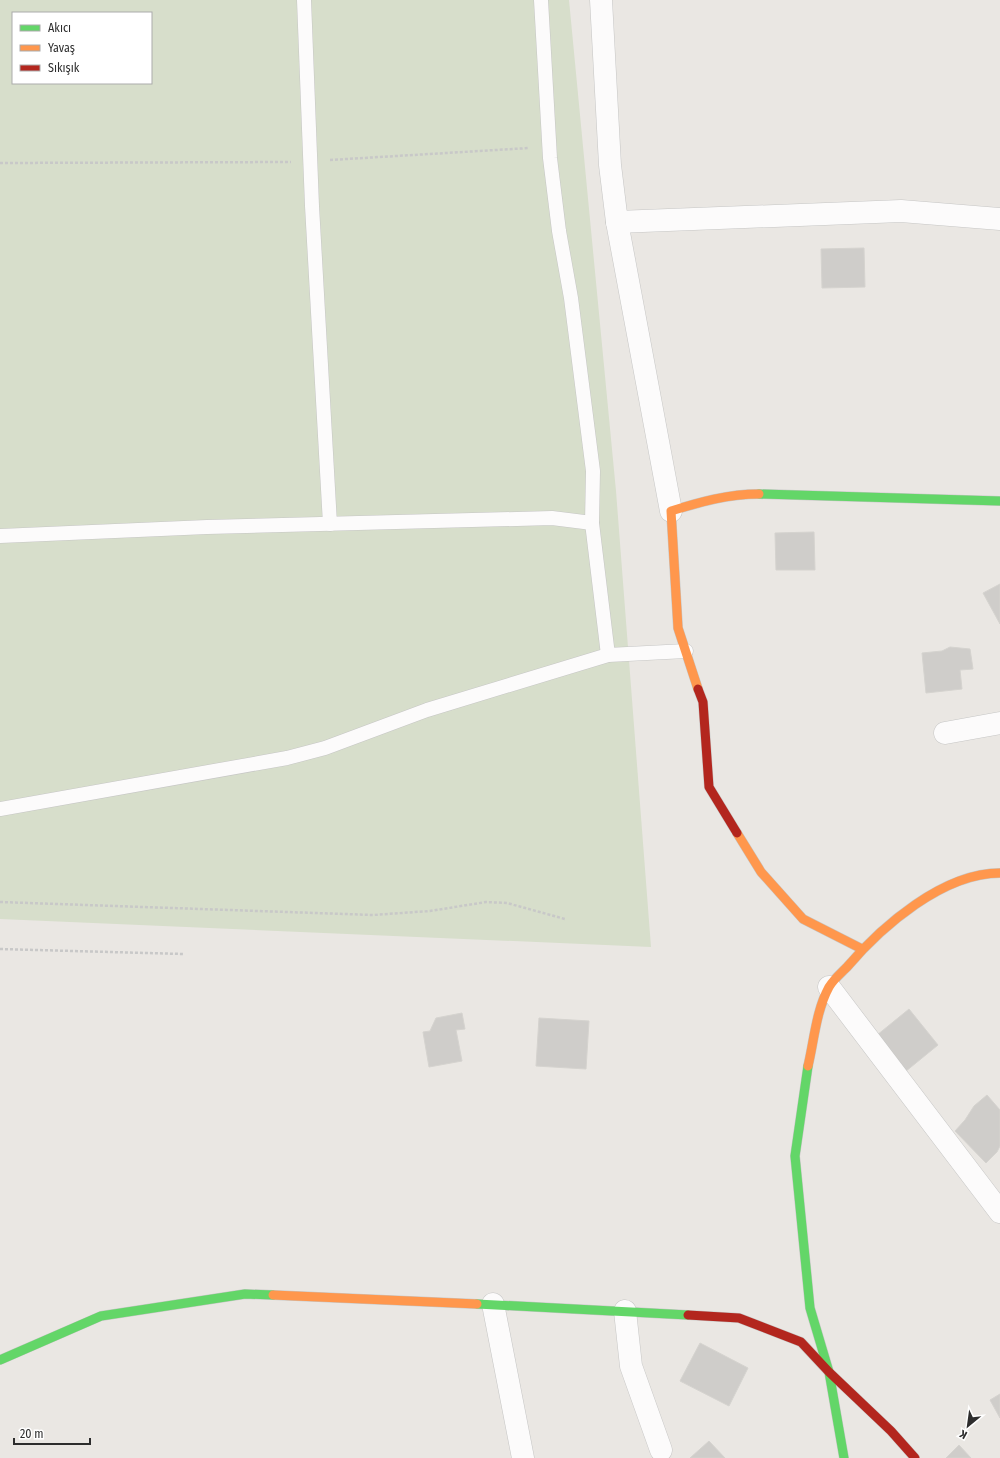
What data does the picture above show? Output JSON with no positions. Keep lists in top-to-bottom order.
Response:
{
  "legend": ["Akıcı", "Yavaş", "Sıkışık"],
  "scale_bar": "20 m",
  "north": "bottom left"
}
